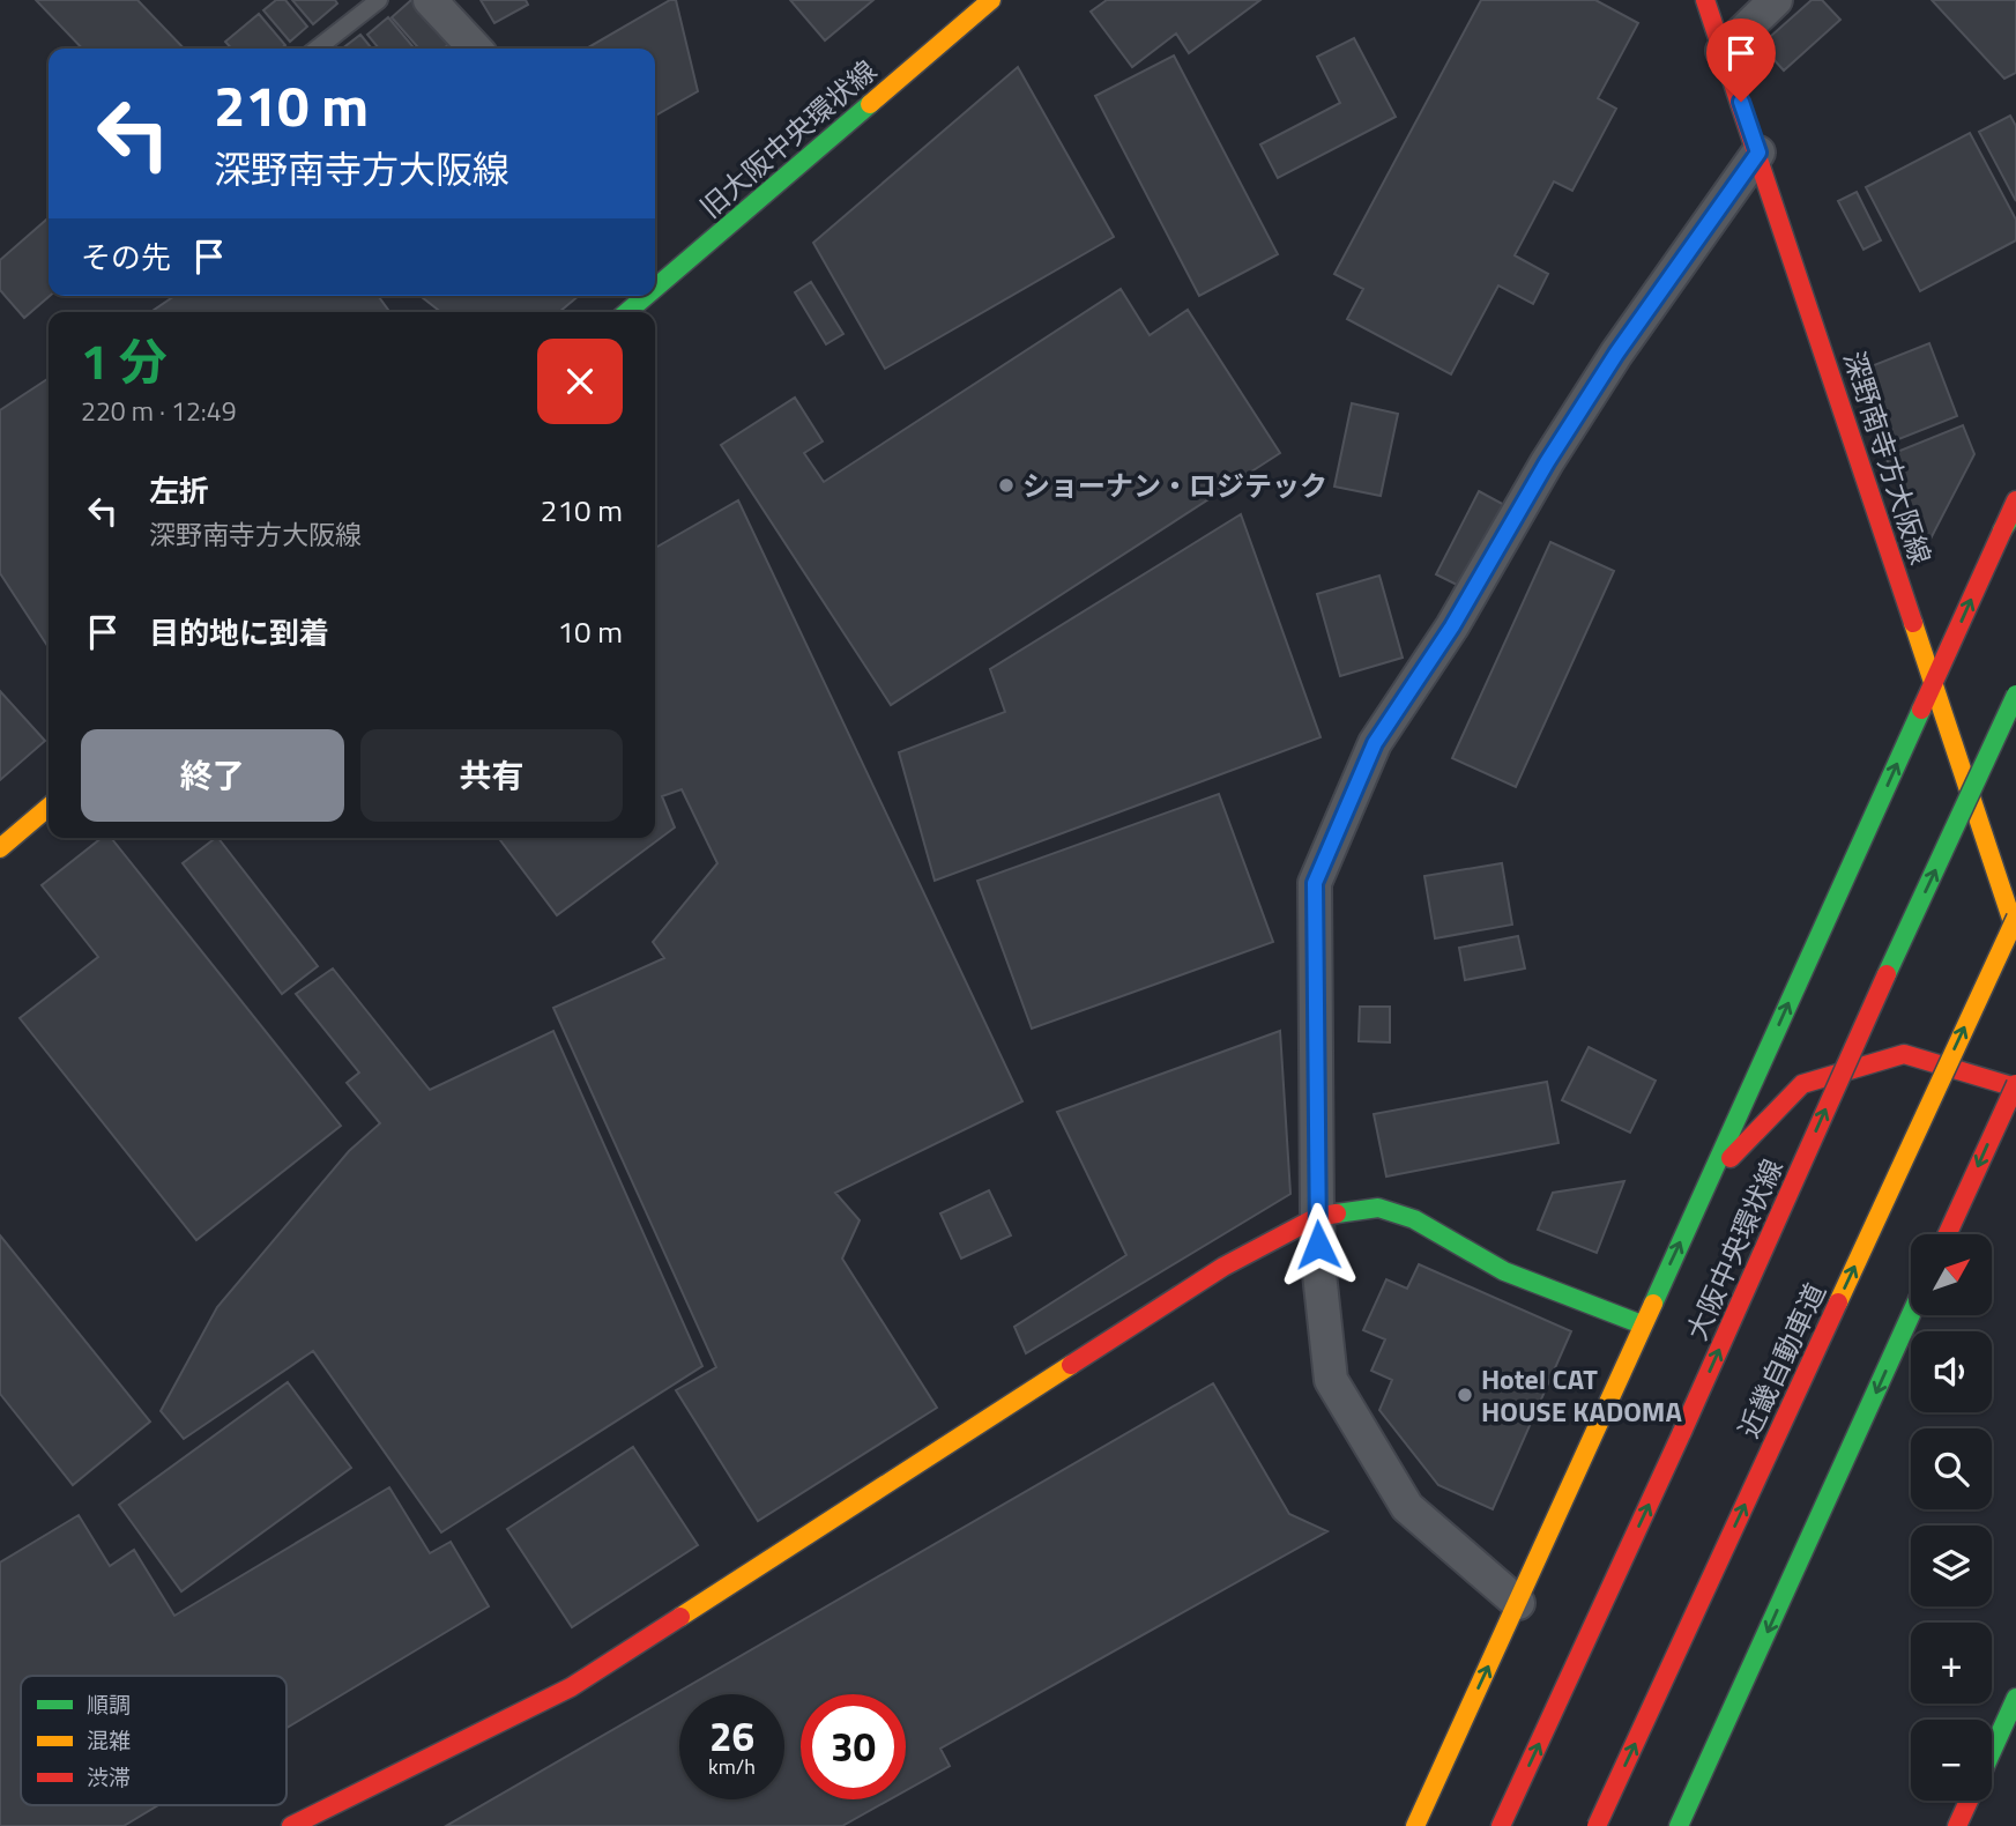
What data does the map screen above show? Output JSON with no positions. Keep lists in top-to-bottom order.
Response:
{
  "streets": {
    "main road": [
      "旧大阪中央環状線",
      "深野南寺方大阪線",
      "大阪中央環状線",
      "近畿自動車道"
    ]
  },
  "places": ["ショーナン・ロジテック", "Hotel CAT HOUSE KADOMA"],
  "legend": ["順調", "混雑", "渋滞"],
  "north": "top right",
  "page": {
    "turn": ["210 m", "深野南寺方大阪線"],
    "then": "その先",
    "heading": ["1 分", "220 m · 12:49"],
    "list": [
      {
        "name": "左折",
        "note": "深野南寺方大阪線",
        "value": "210 m"
      },
      {
        "name": "目的地に到着",
        "value": "10 m"
      }
    ],
    "buttons": ["終了", "共有"],
    "map_buttons": ["+", "−"],
    "speed": "26 km/h",
    "limit": "30"
  }
}
